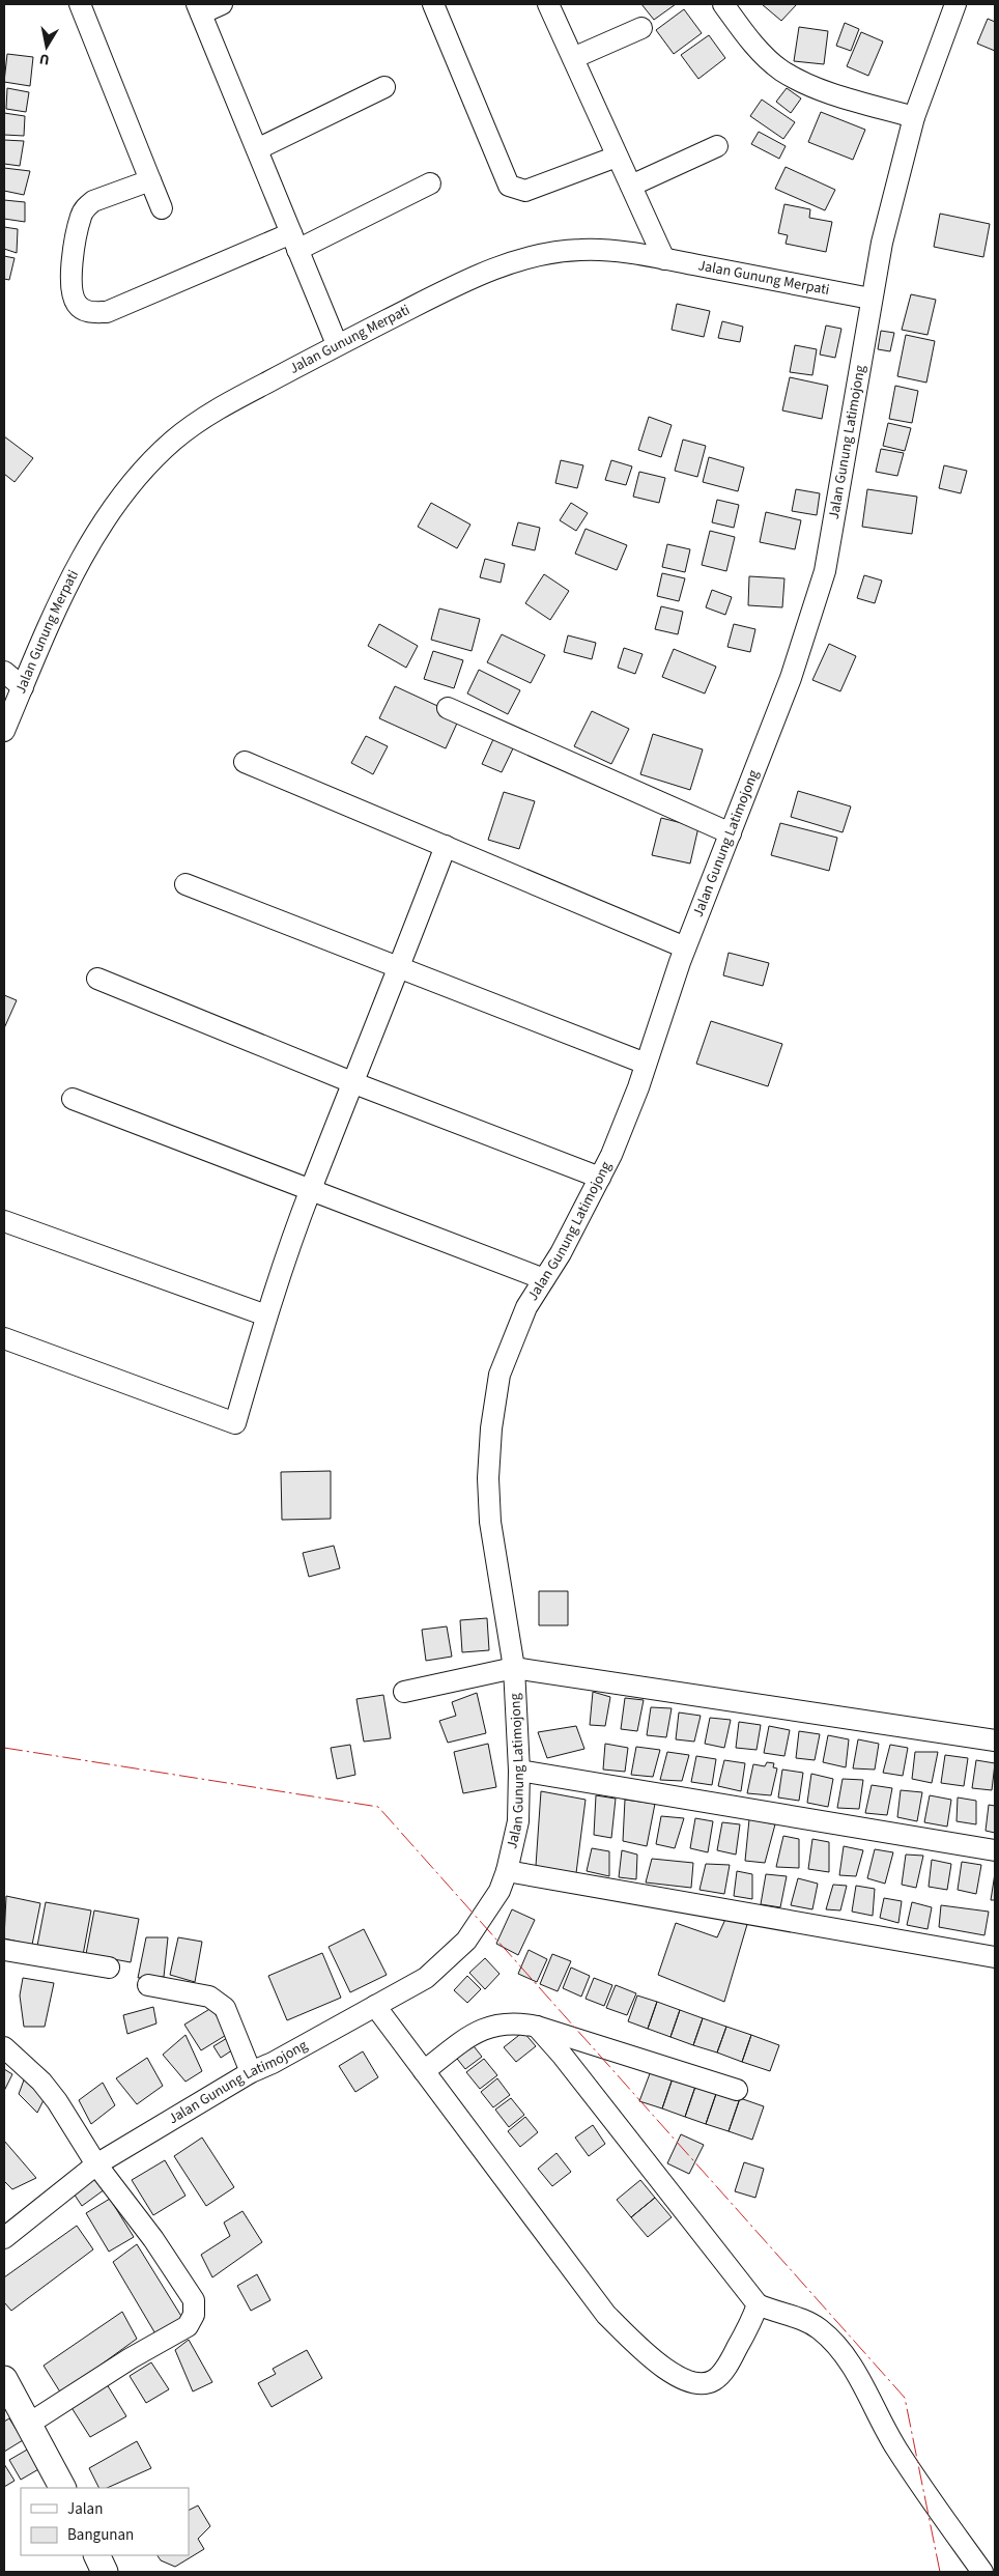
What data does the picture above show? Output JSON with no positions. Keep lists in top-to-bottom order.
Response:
{
  "streets": {
    "street": ["Jalan Gunung Merpati", "Jalan Gunung Latimojong"]
  },
  "crossings": [
    ["Jalan Gunung Merpati", "Jalan Gunung Latimojong"]
  ],
  "legend": ["Jalan", "Bangunan"],
  "north": "bottom"
}
